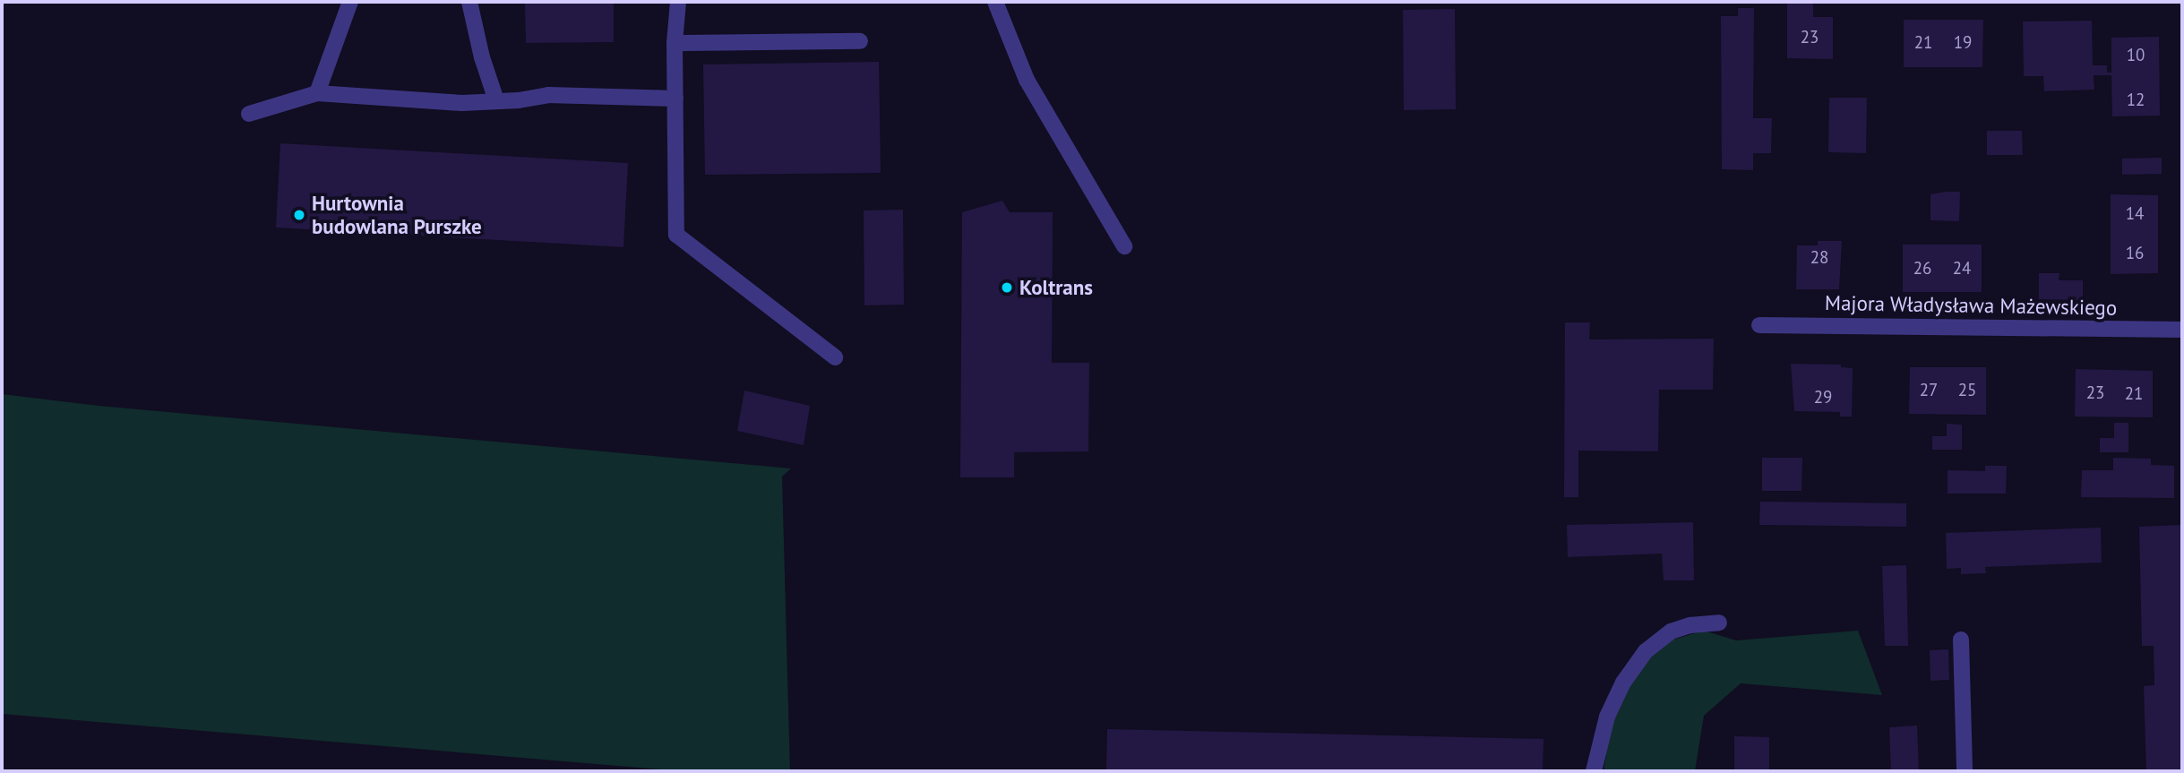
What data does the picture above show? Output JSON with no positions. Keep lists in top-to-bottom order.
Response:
{
  "streets": {
    "street": ["Majora Władysława Mażewskiego"]
  },
  "places": ["Hurtownia budowlana Purszke", "Koltrans"],
  "house_numbers": [
    "23",
    "21",
    "19",
    "10",
    "12",
    "14",
    "16",
    "28",
    "26",
    "24",
    "27",
    "25",
    "23",
    "21",
    "29"
  ]
}
